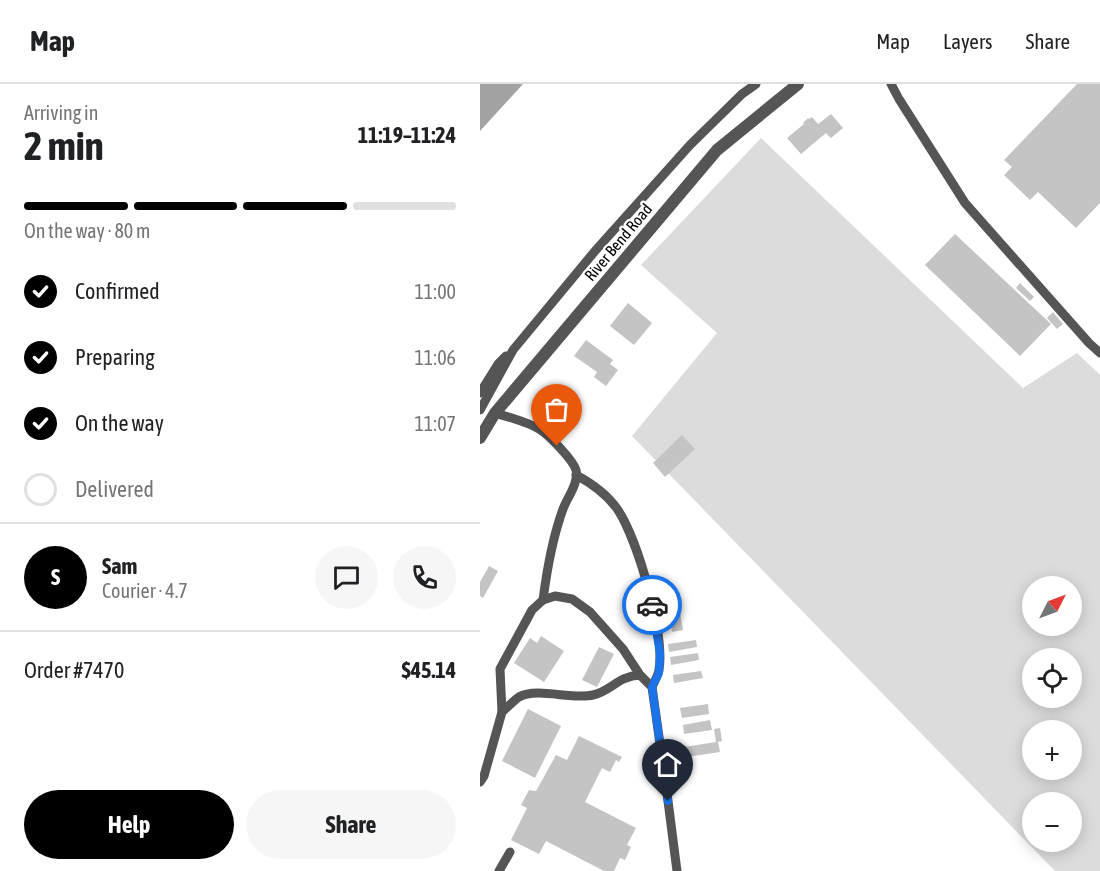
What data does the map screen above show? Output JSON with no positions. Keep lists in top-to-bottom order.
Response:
{
  "streets": {
    "street": ["River Bend Road"]
  },
  "north": "top right",
  "page": {
    "header": "Map",
    "nav": ["Map", "Layers", "Share"],
    "heading": ["2 min", "Arriving in", "11:19–11:24"],
    "panel": [
      "Sam",
      "Courier · 4.7",
      "Order #7470",
      "$45.14"
    ],
    "bar": "On the way · 80 m",
    "list": [
      ["Confirmed", "11:00"],
      ["Preparing", "11:06"],
      ["On the way", "11:07"],
      "Delivered"
    ],
    "round": "S",
    "map_buttons": ["+", "−"],
    "buttons": ["Help", "Share"]
  }
}
